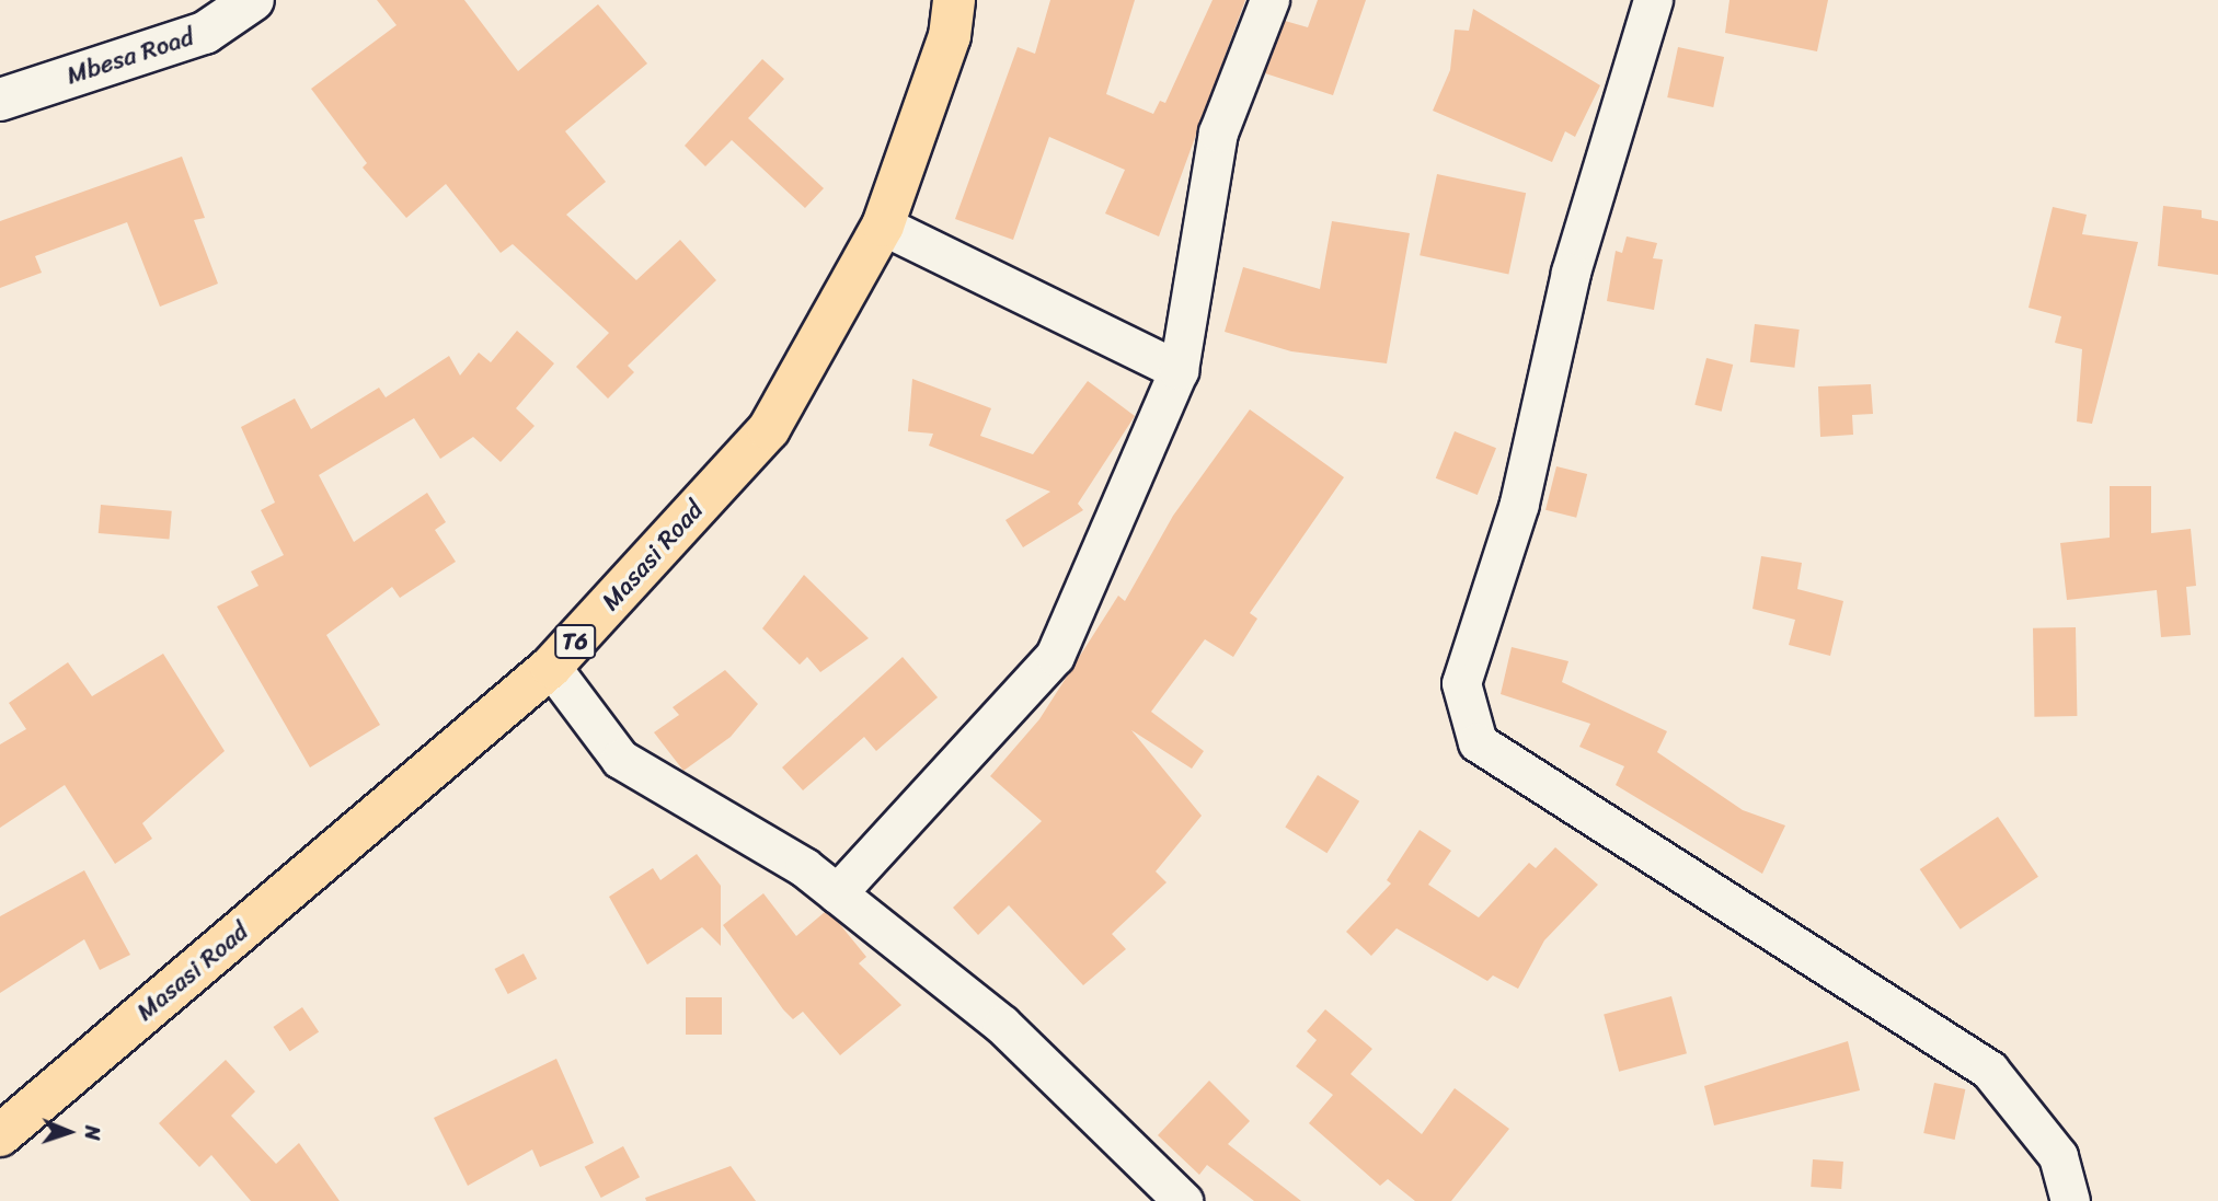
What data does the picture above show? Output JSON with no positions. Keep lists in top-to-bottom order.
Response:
{
  "streets": {
    "highway": ["Masasi Road", "T6"],
    "main road": ["Mbesa Road"]
  },
  "north": "right"
}
